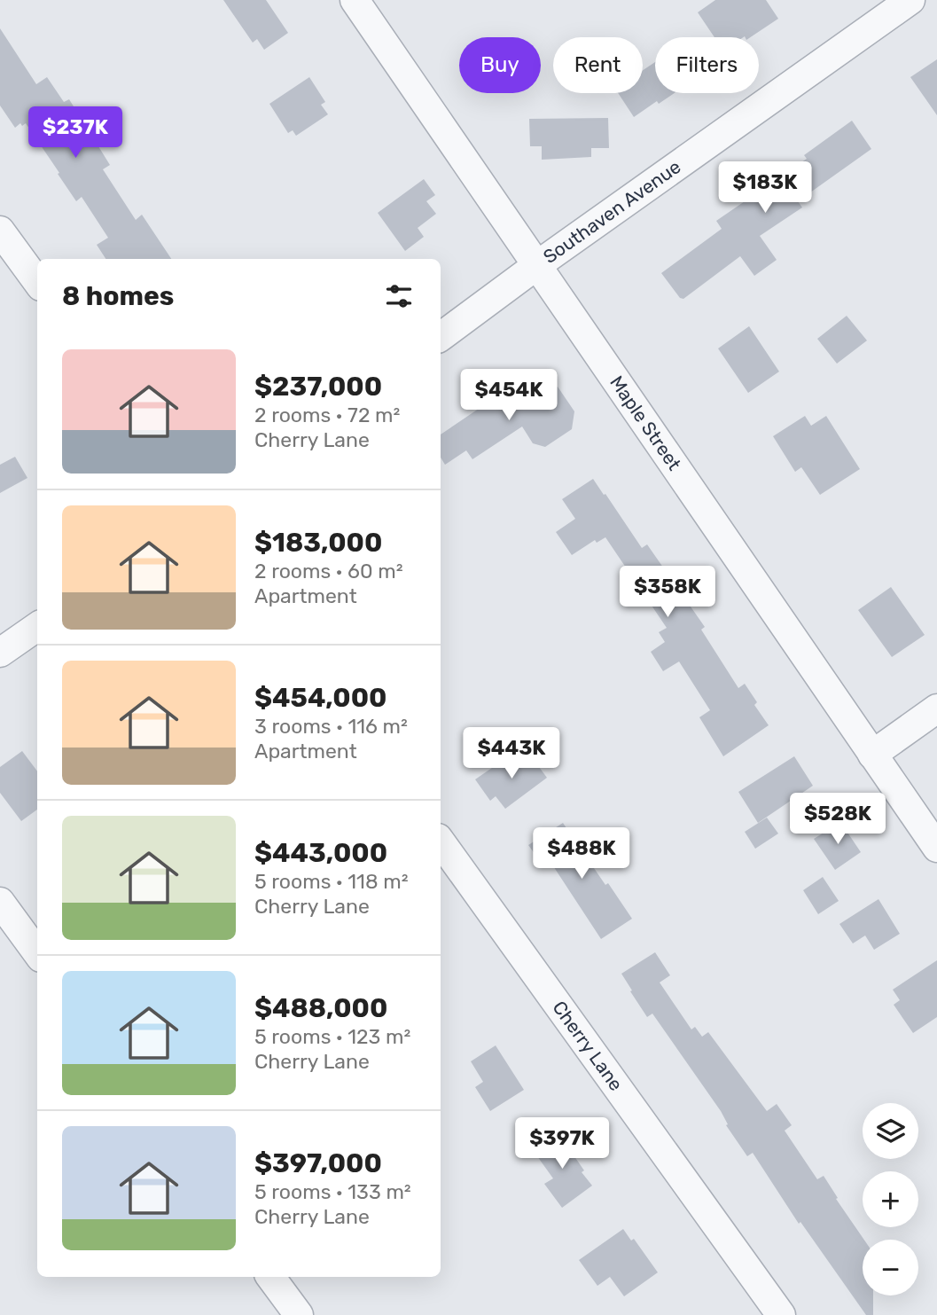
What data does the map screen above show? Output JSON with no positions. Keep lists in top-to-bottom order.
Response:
{
  "streets": {
    "street": ["Southaven Avenue", "Maple Street", "Cherry Lane"]
  },
  "crossings": [
    ["Southaven Avenue", "Maple Street"]
  ],
  "page": {
    "chip": ["Buy", "Rent", "Filters"],
    "price": [
      "$237K",
      "$183K",
      "$454K",
      "$358K",
      "$443K",
      "$528K",
      "$488K",
      "$397K"
    ],
    "heading": "8 homes",
    "list": [
      {
        "name": "$237,000",
        "note": "2 rooms · 72 m² · Cherry Lane"
      },
      {
        "name": "$183,000",
        "note": "2 rooms · 60 m² · Apartment"
      },
      {
        "name": "$454,000",
        "note": "3 rooms · 116 m² · Apartment"
      },
      {
        "name": "$443,000",
        "note": "5 rooms · 118 m² · Cherry Lane"
      },
      {
        "name": "$488,000",
        "note": "5 rooms · 123 m² · Cherry Lane"
      },
      {
        "name": "$397,000",
        "note": "5 rooms · 133 m² · Cherry Lane"
      }
    ],
    "map_buttons": ["+", "−"]
  }
}
